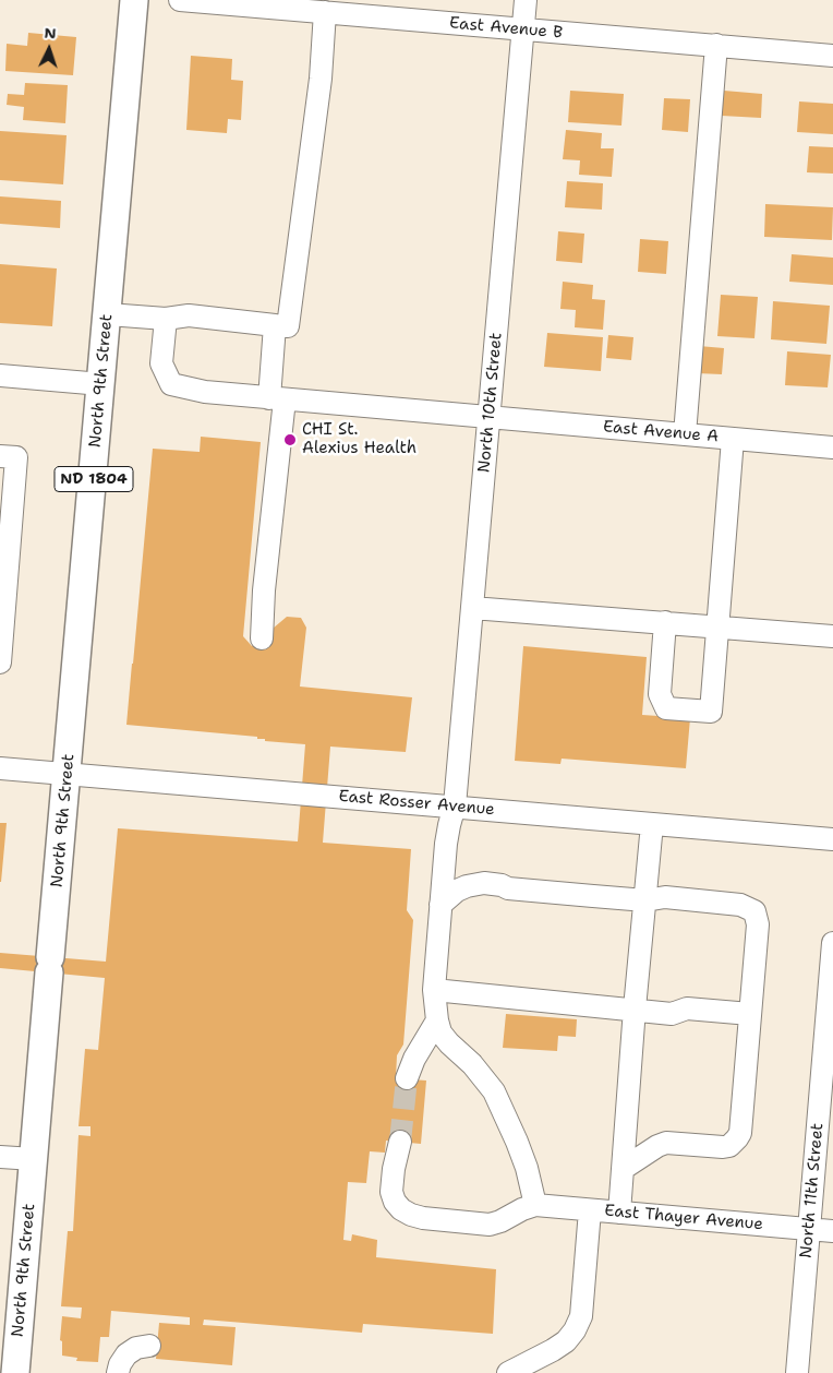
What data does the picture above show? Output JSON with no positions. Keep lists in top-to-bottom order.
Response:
{
  "streets": {
    "main road": ["North 9th Street", "ND 1804"],
    "street": [
      "East Avenue B",
      "North 10th Street",
      "East Avenue A",
      "East Rosser Avenue",
      "North 11th Street",
      "East Thayer Avenue"
    ]
  },
  "crossings": [
    ["East Avenue B", "North 10th Street"],
    ["North 9th Street", "East Rosser Avenue"],
    ["North 10th Street", "East Avenue A"],
    ["North 10th Street", "East Rosser Avenue"],
    ["North 11th Street", "East Thayer Avenue"]
  ],
  "places": ["CHI St. Alexius Health"],
  "north": "top"
}
